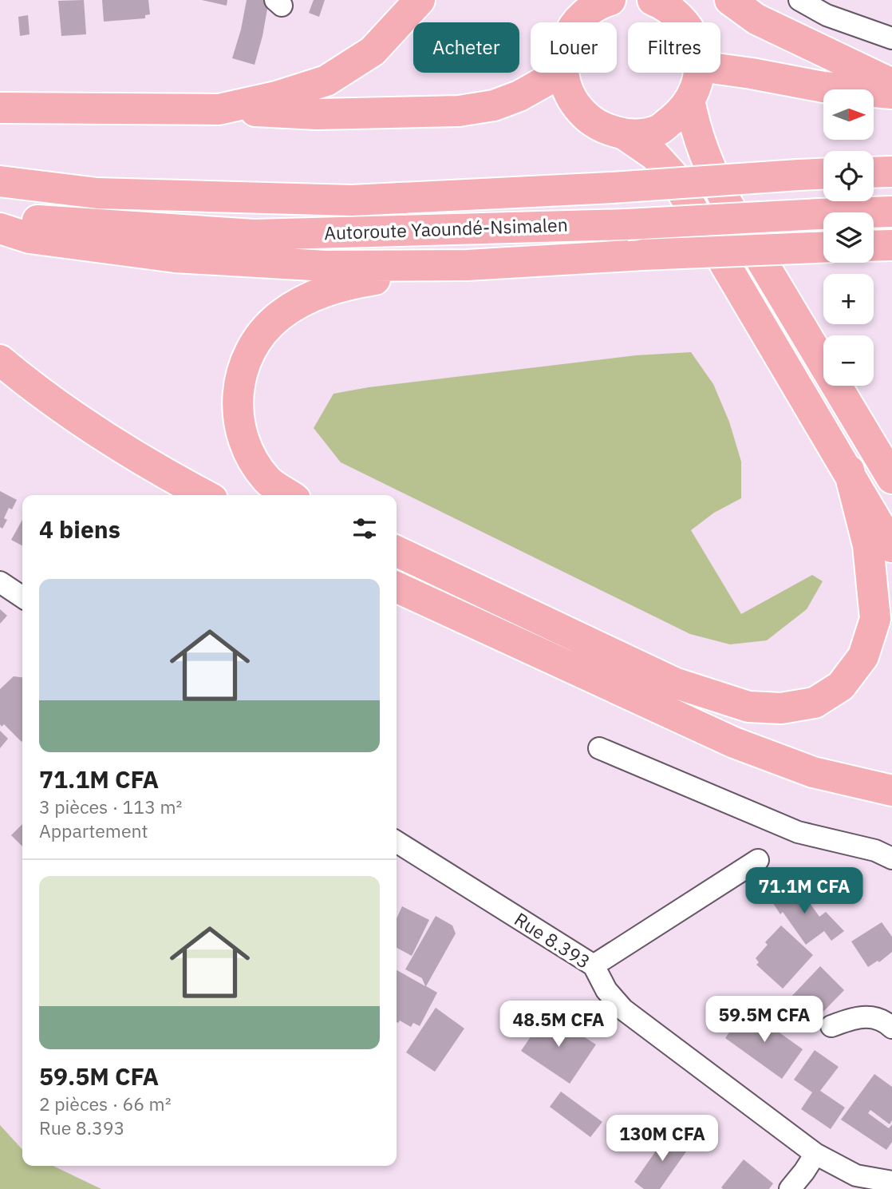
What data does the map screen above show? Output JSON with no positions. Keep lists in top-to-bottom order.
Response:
{
  "streets": {
    "highway": ["Autoroute Yaoundé-Nsimalen"],
    "street": ["Rue 8.393"]
  },
  "north": "right",
  "page": {
    "chip": ["Acheter", "Louer", "Filtres"],
    "map_buttons": ["+", "−"],
    "heading": "4 biens",
    "list": [
      {
        "name": "71.1M CFA",
        "note": "3 pièces · 113 m² · Appartement"
      },
      {
        "name": "59.5M CFA",
        "note": "2 pièces · 66 m² · Rue 8.393"
      }
    ],
    "price": [
      "71.1M CFA",
      "59.5M CFA",
      "48.5M CFA",
      "130M CFA"
    ]
  }
}
